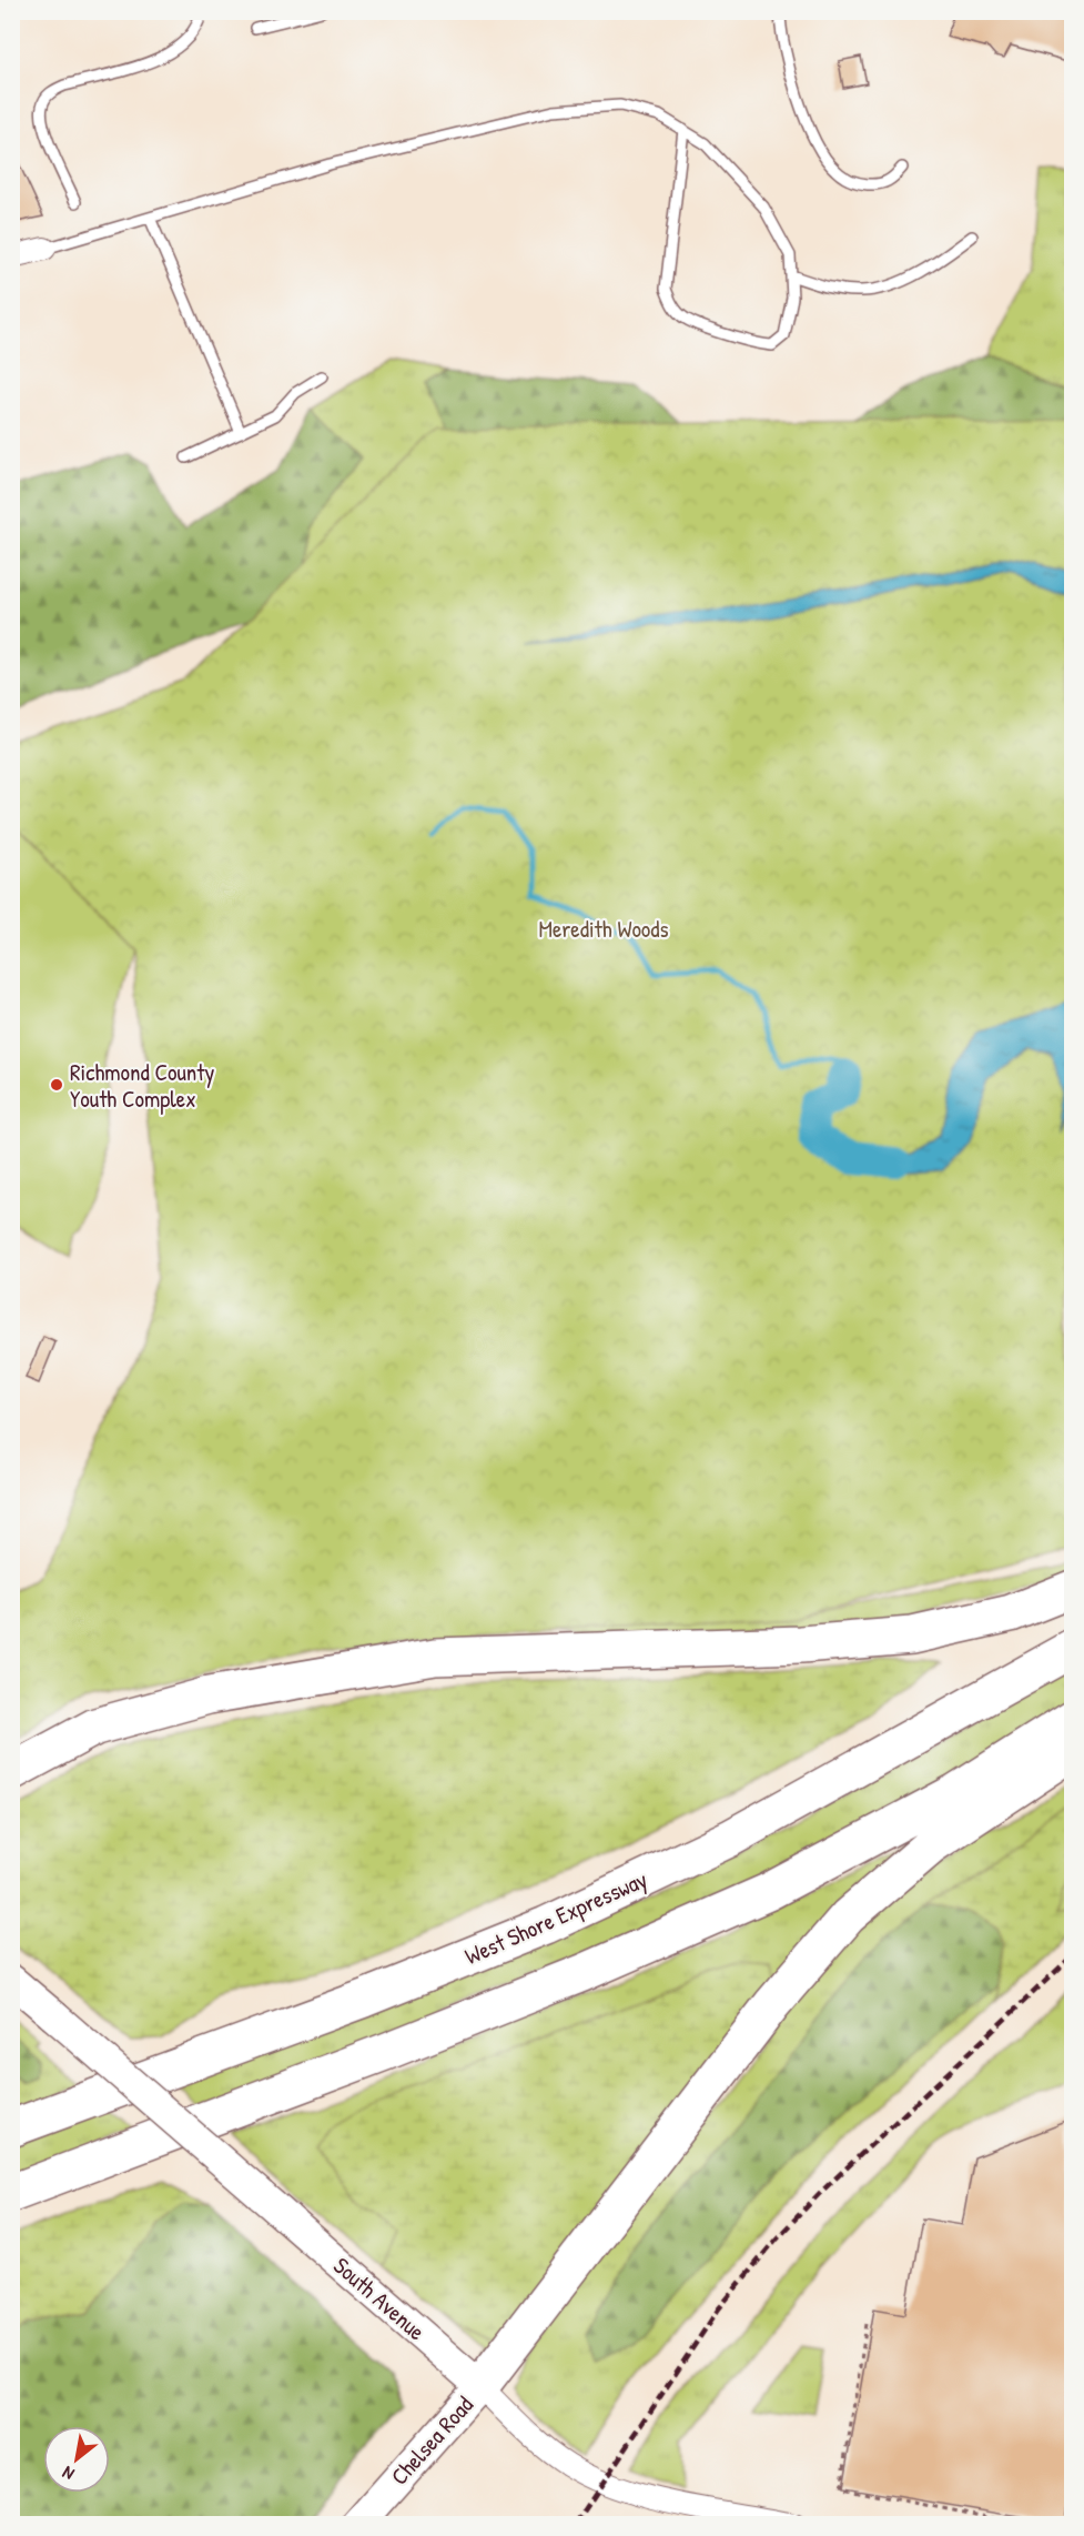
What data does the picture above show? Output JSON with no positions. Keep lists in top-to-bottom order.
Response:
{
  "streets": {
    "highway": ["West Shore Expressway"],
    "street": ["South Avenue", "Chelsea Road"]
  },
  "crossings": [
    ["South Avenue", "Chelsea Road"]
  ],
  "parks": ["Meredith Woods"],
  "places": ["Richmond County Youth Complex"],
  "north": "bottom left"
}
